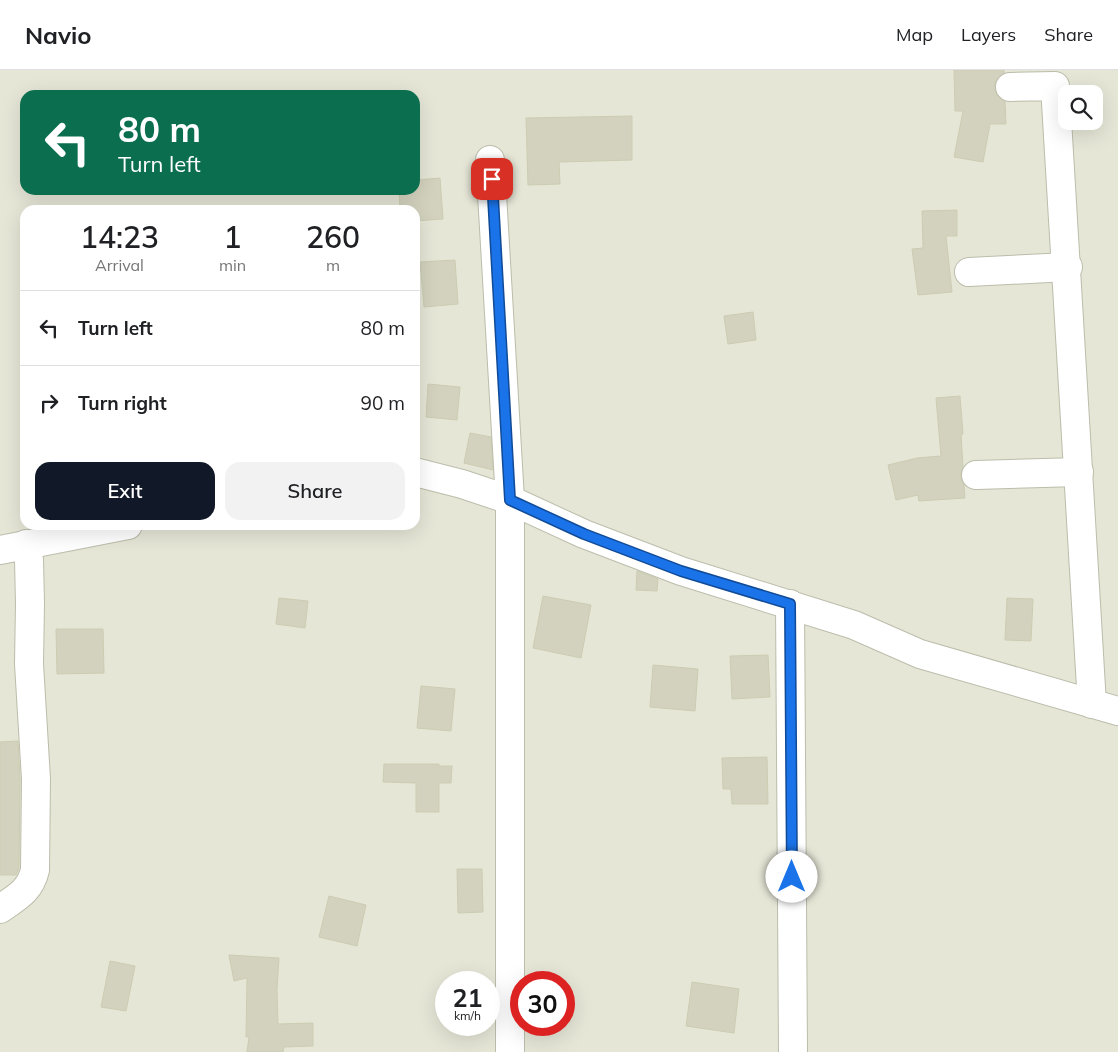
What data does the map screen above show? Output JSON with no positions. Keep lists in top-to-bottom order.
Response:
{
  "page": {
    "header": "Navio",
    "nav": ["Map", "Layers", "Share"],
    "turn": ["80 m", "Turn left"],
    "eta": [
      "14:23",
      "Arrival",
      "1",
      "min",
      "260",
      "m"
    ],
    "list": [
      {
        "name": "Turn left",
        "value": "80 m"
      },
      {
        "name": "Turn right",
        "value": "90 m"
      }
    ],
    "buttons": ["Exit", "Share"],
    "speed": "21 km/h",
    "limit": "30"
  }
}
